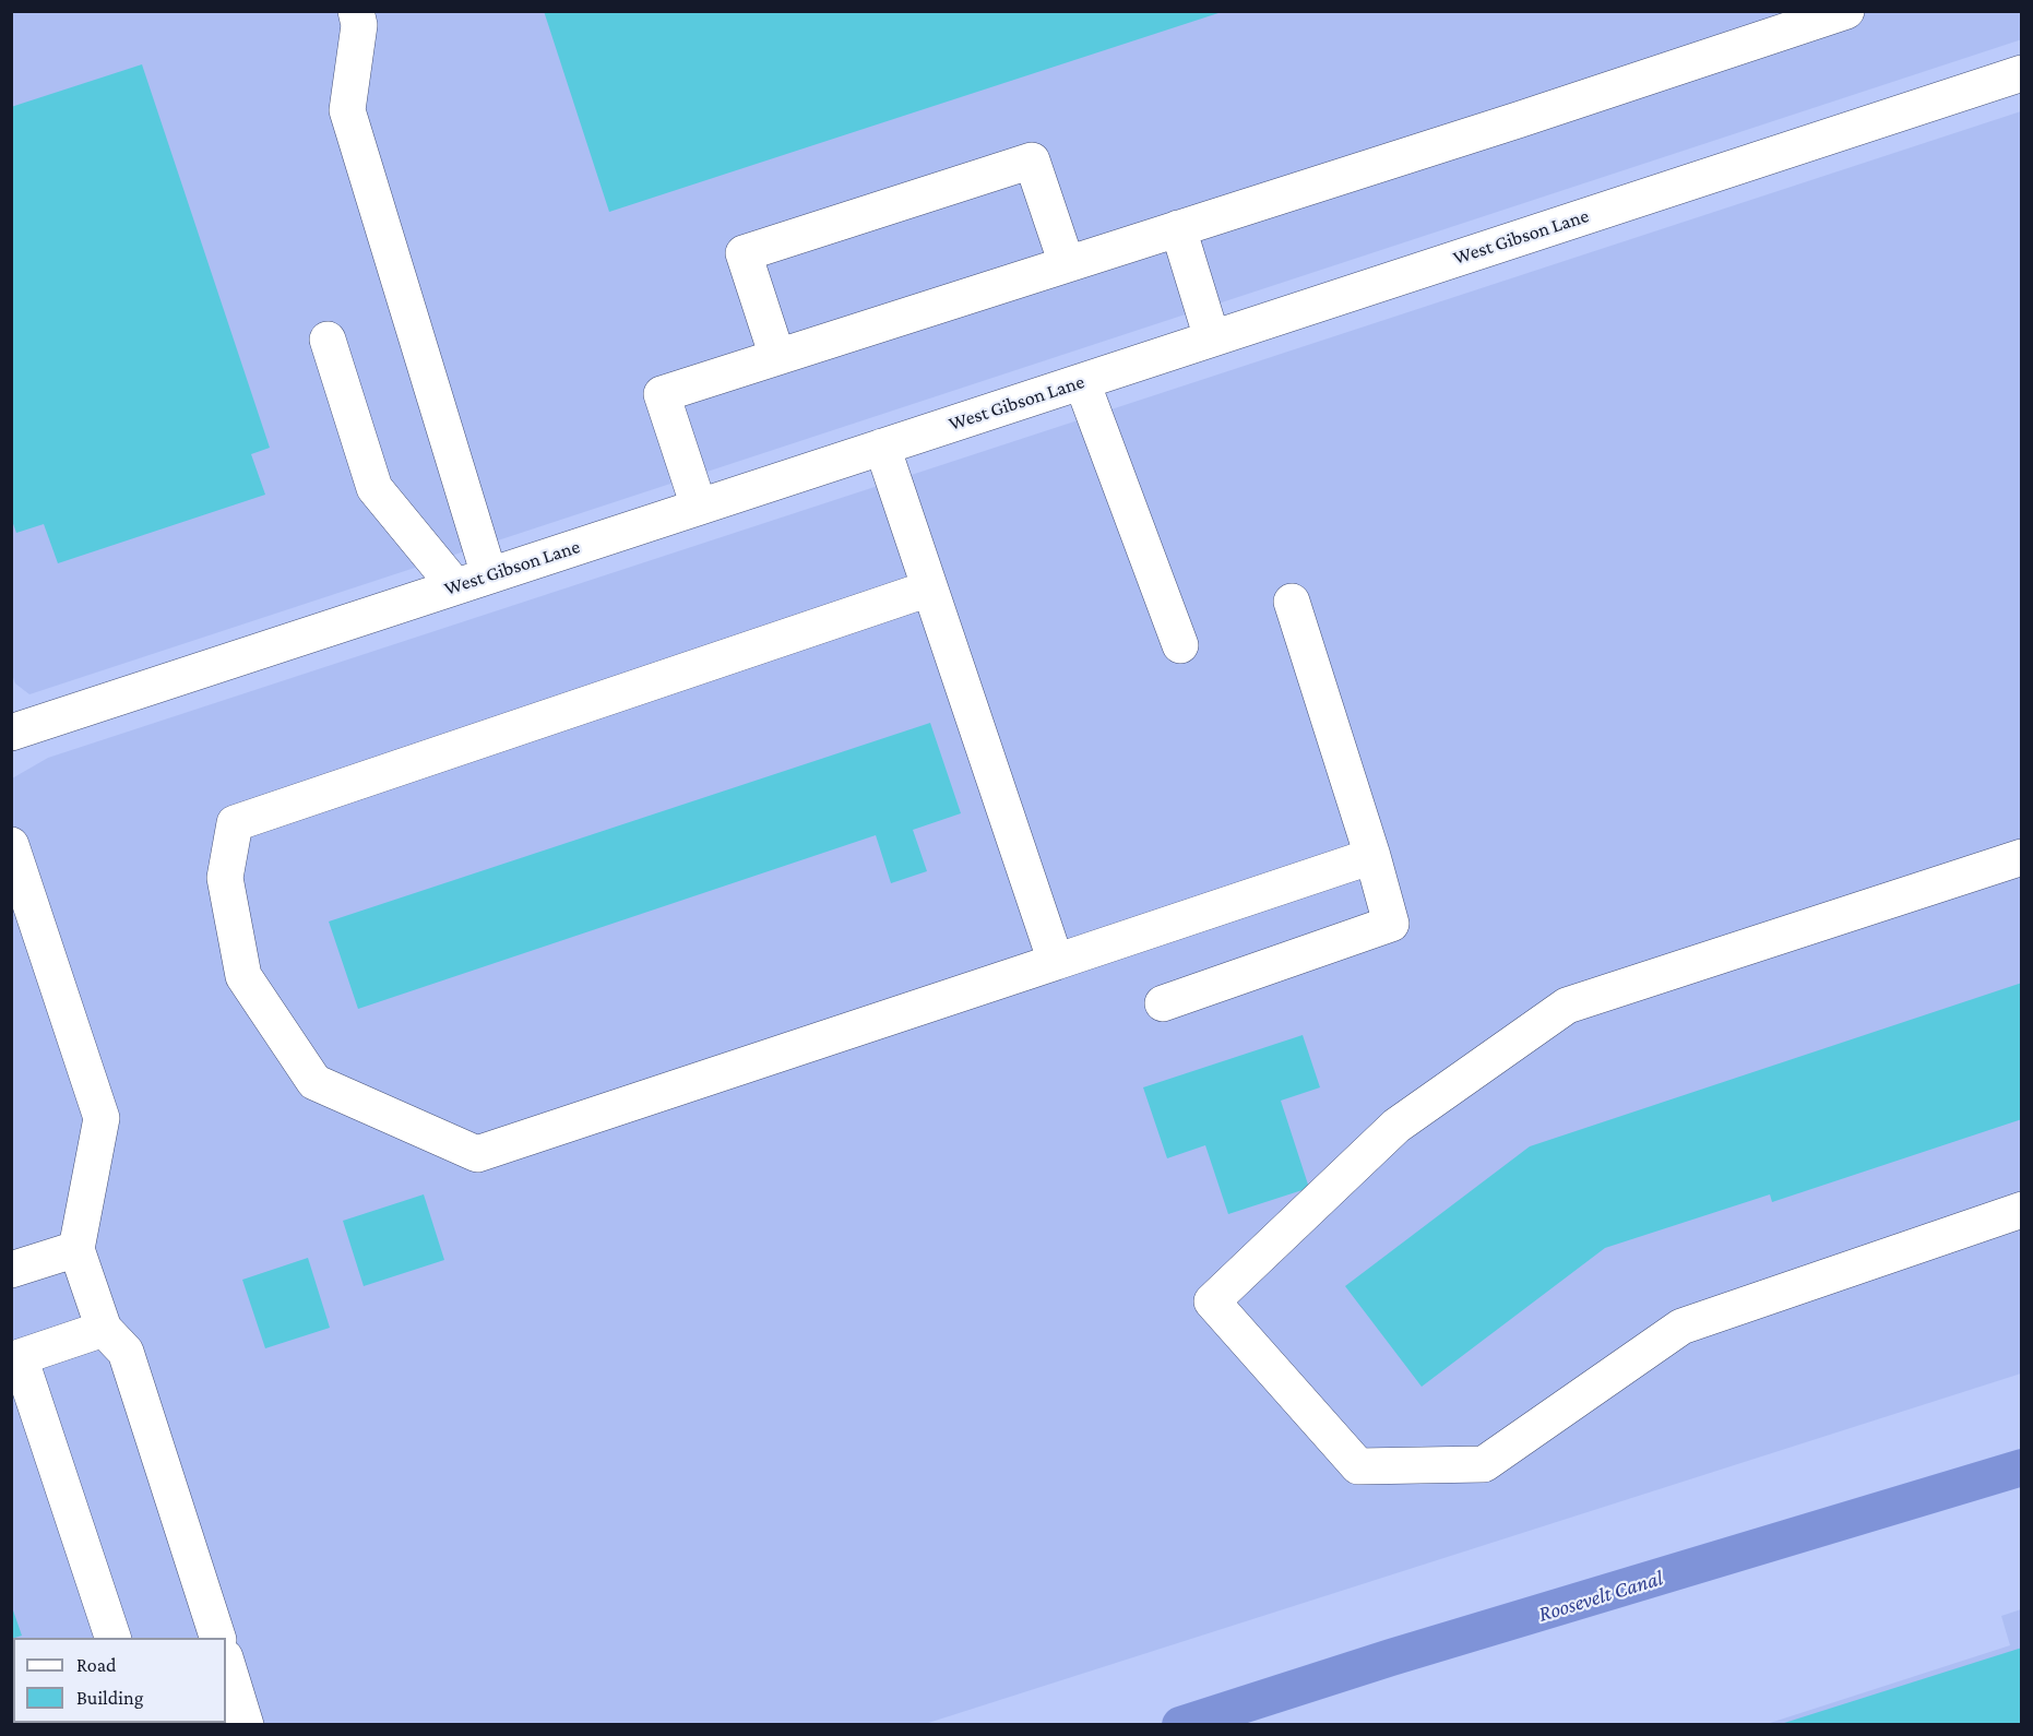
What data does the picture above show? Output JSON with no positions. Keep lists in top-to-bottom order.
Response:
{
  "streets": {
    "street": ["West Gibson Lane"]
  },
  "water": ["Roosevelt Canal"],
  "legend": ["Road", "Building"]
}
